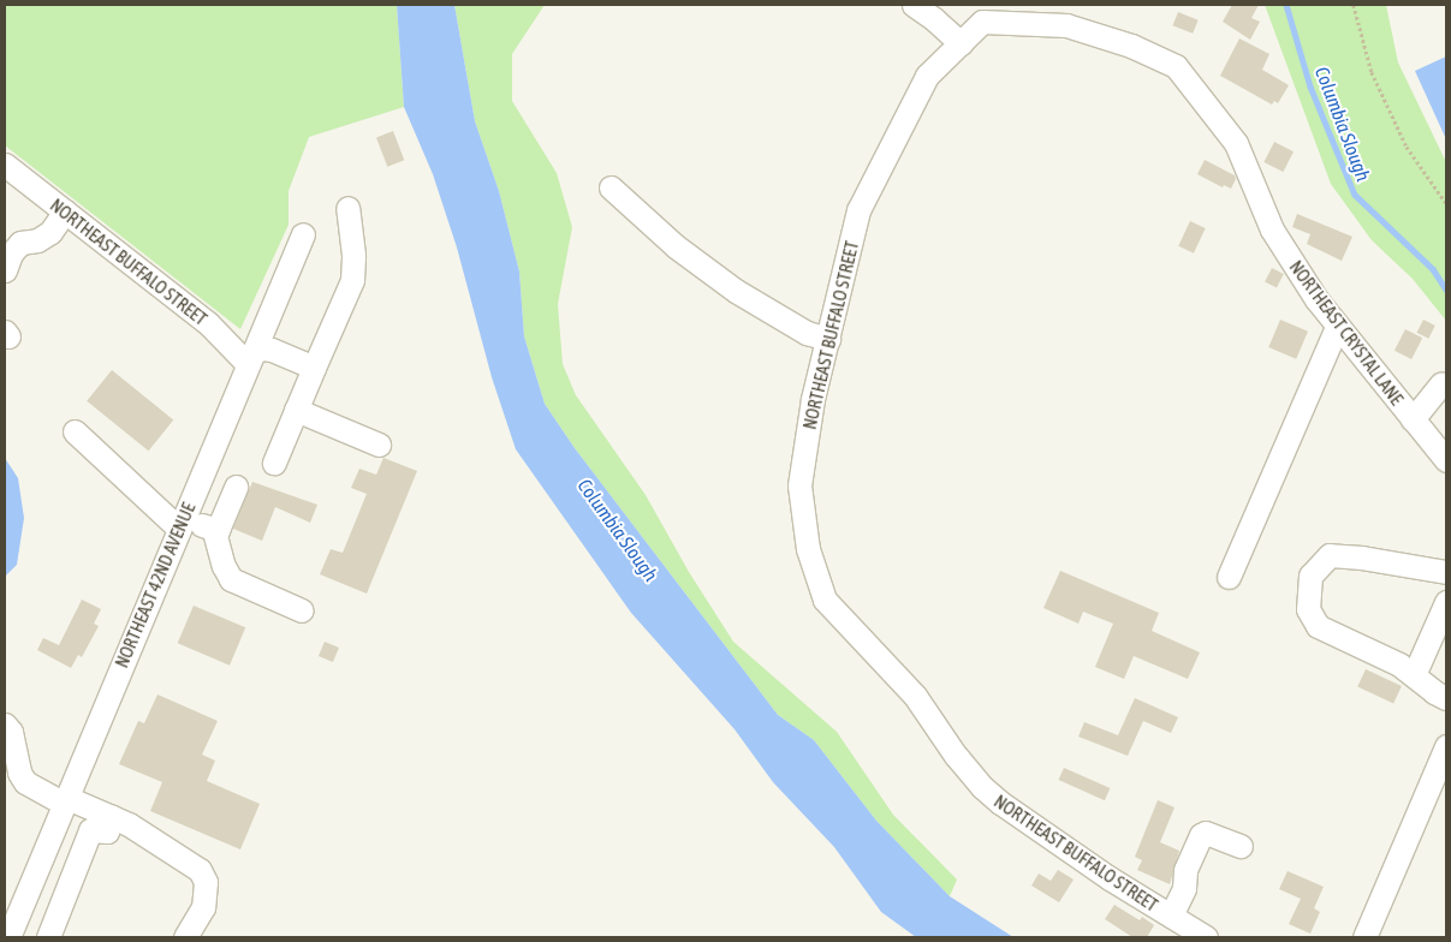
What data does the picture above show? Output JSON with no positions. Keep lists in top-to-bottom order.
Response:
{
  "streets": {
    "street": ["NORTHEAST BUFFALO STREET", "NORTHEAST CRYSTAL LANE", "NORTHEAST 42ND AVENUE"]
  },
  "crossings": [
    ["NORTHEAST BUFFALO STREET", "NORTHEAST CRYSTAL LANE"],
    ["NORTHEAST BUFFALO STREET", "NORTHEAST 42ND AVENUE"]
  ],
  "water": ["Columbia Slough"]
}
